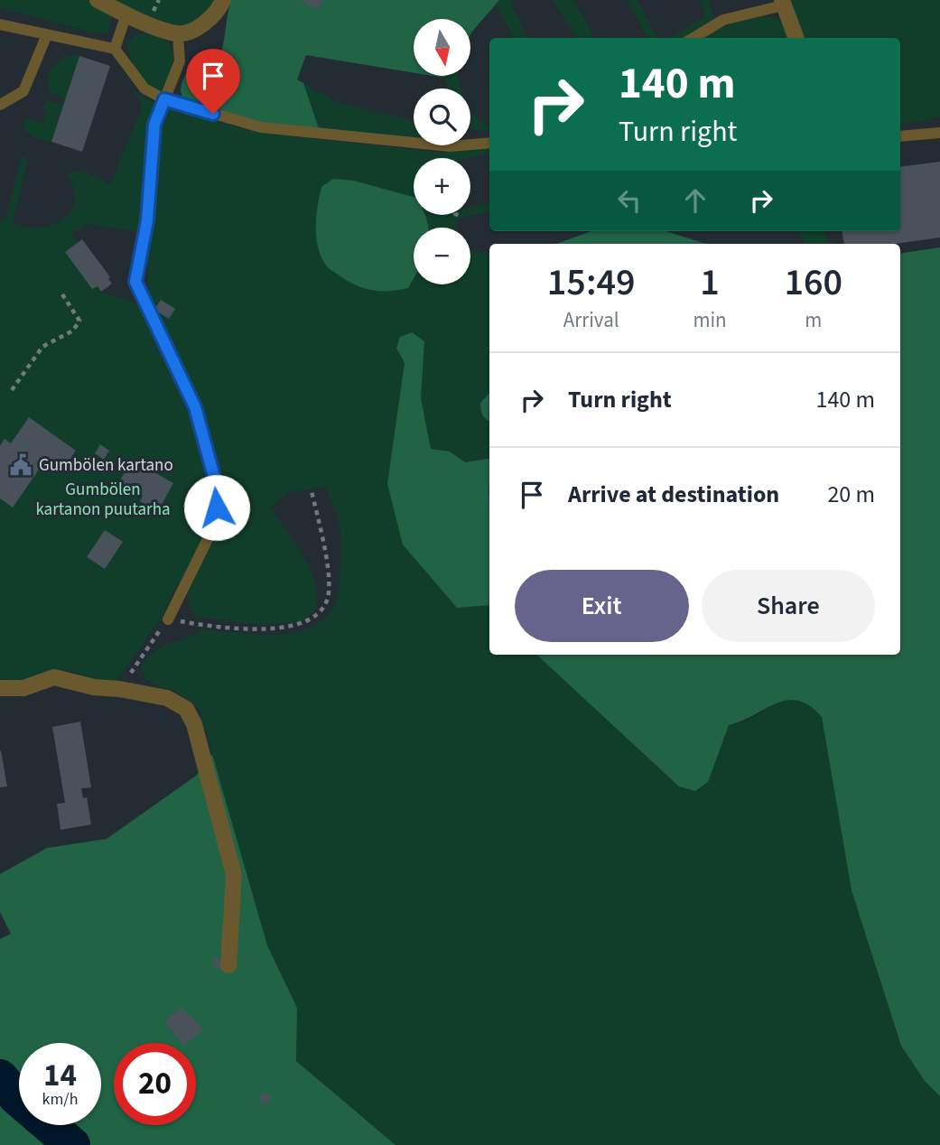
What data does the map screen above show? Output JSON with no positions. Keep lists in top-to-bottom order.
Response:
{
  "parks": ["Gumbölen kartanon puutarha"],
  "places": {
    "public building": ["Gumbölen kartano"]
  },
  "north": "bottom",
  "page": {
    "map_buttons": ["+", "−"],
    "turn": ["140 m", "Turn right"],
    "eta": [
      "15:49",
      "Arrival",
      "1",
      "min",
      "160",
      "m"
    ],
    "list": [
      {
        "name": "Turn right",
        "value": "140 m"
      },
      {
        "name": "Arrive at destination",
        "value": "20 m"
      }
    ],
    "buttons": ["Exit", "Share"],
    "speed": "14 km/h",
    "limit": "20"
  }
}
